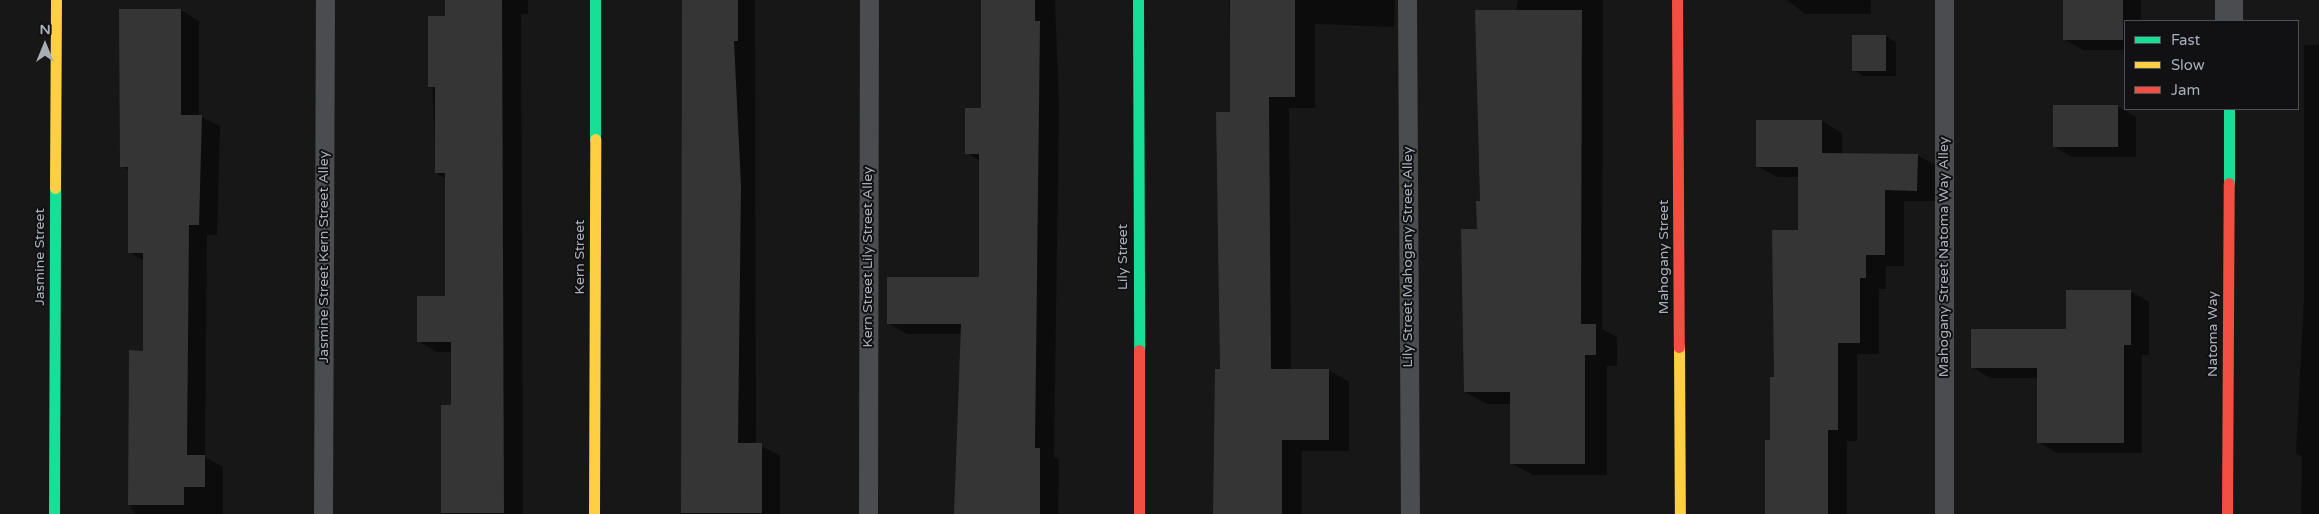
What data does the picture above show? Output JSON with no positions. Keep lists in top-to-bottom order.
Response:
{
  "streets": {
    "street": [
      "Jasmine Street",
      "Kern Street",
      "Lily Street",
      "Mahogany Street",
      "Natoma Way"
    ],
    "lane": [
      "Jasmine Street Kern Street Alley",
      "Kern Street Lily Street Alley",
      "Lily Street Mahogany Street Alley",
      "Mahogany Street Natoma Way Alley"
    ]
  },
  "legend": ["Fast", "Slow", "Jam"],
  "north": "top"
}
